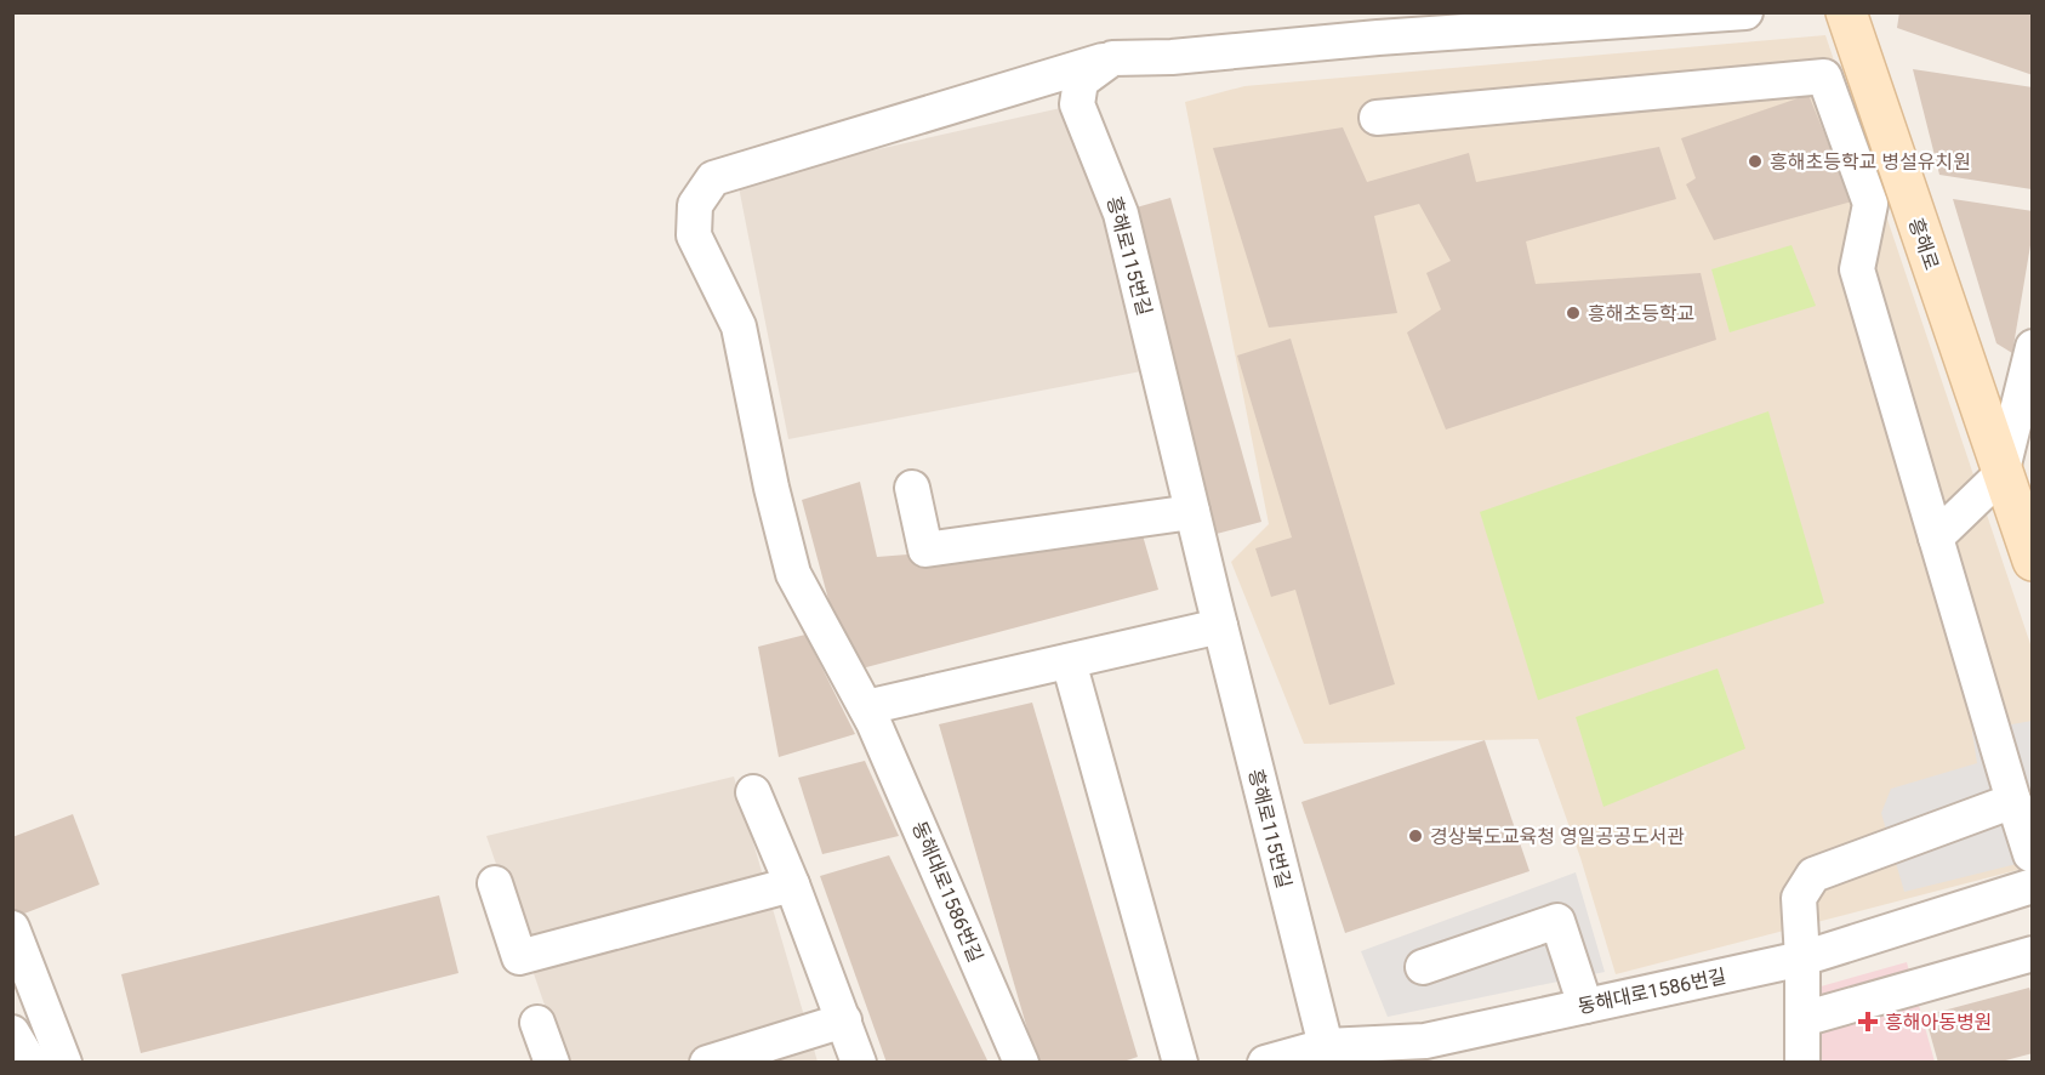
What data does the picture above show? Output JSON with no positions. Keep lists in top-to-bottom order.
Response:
{
  "streets": {
    "street": ["흥해로", "흥해로115번길", "동해대로1586번길"]
  },
  "crossings": [
    ["흥해로115번길", "동해대로1586번길"]
  ],
  "places": {
    "other": ["흥해초등학교 병설유치원", "흥해초등학교", "경상북도교육청 영일공공도서관"],
    "health": ["흥해아동병원"]
  }
}
